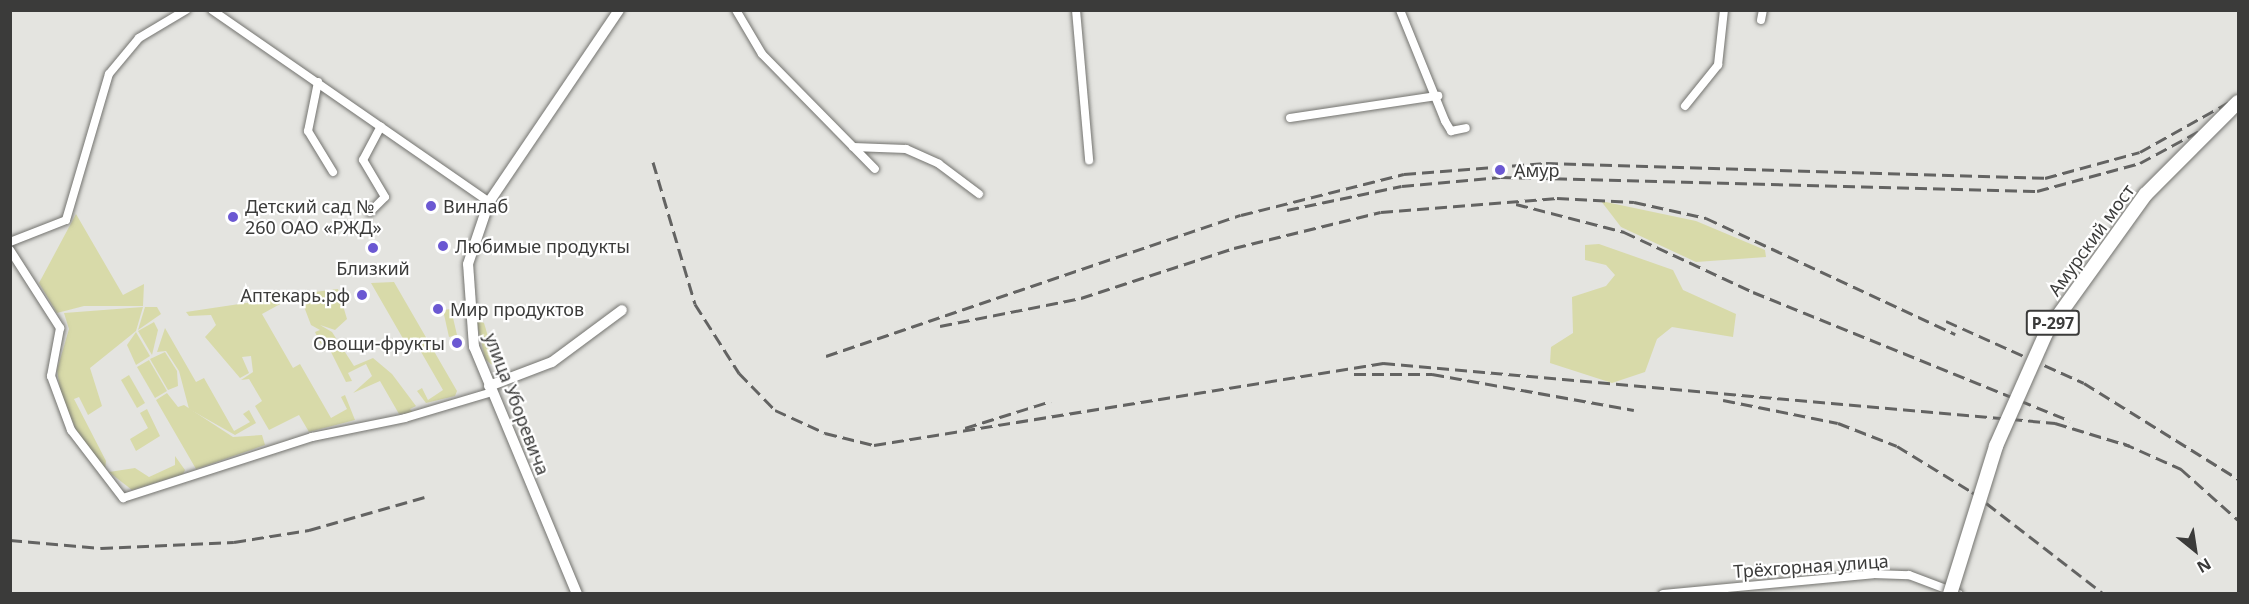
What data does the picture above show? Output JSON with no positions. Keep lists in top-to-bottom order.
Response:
{
  "streets": {
    "highway": ["Амурский мост", "Р-297"],
    "main road": ["улица Уборевича"],
    "street": ["Трёхгорная улица"]
  },
  "places": [
    "Амур",
    "Винлаб",
    "Детский сад № 260 ОАО «РЖД»",
    "Любимые продукты",
    "Близкий",
    "Аптекарь.рф",
    "Мир продуктов",
    "Овощи-фрукты"
  ],
  "north": "bottom right"
}
